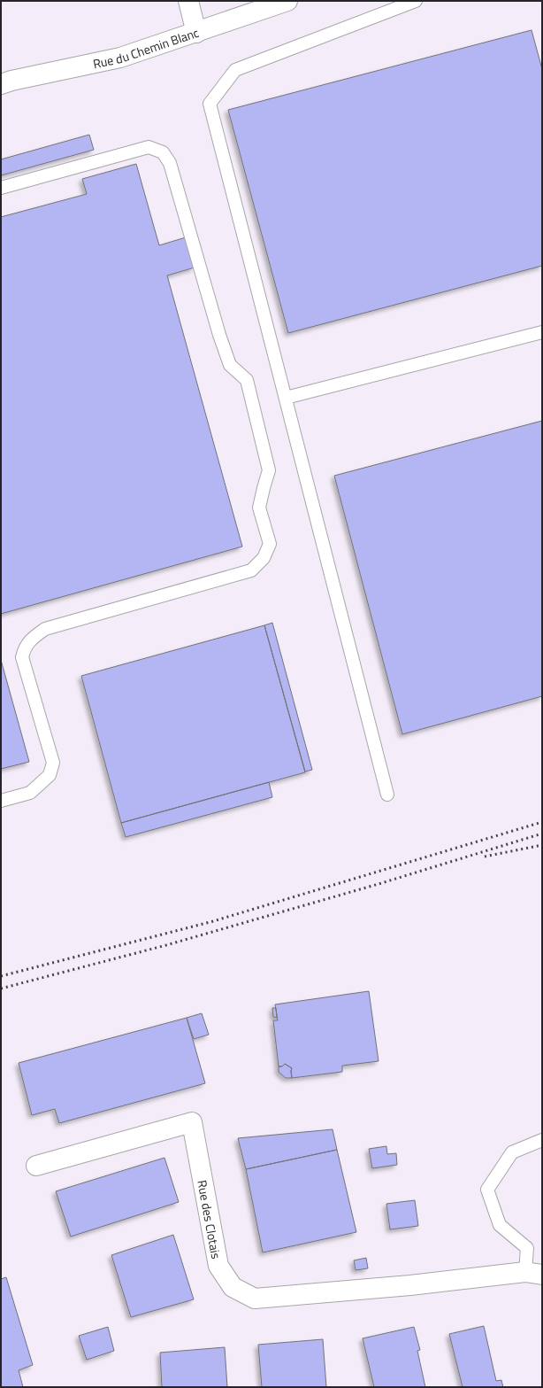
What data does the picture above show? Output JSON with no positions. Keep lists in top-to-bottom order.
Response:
{
  "streets": {
    "street": ["Rue du Chemin Blanc", "Rue des Clotais"]
  }
}
